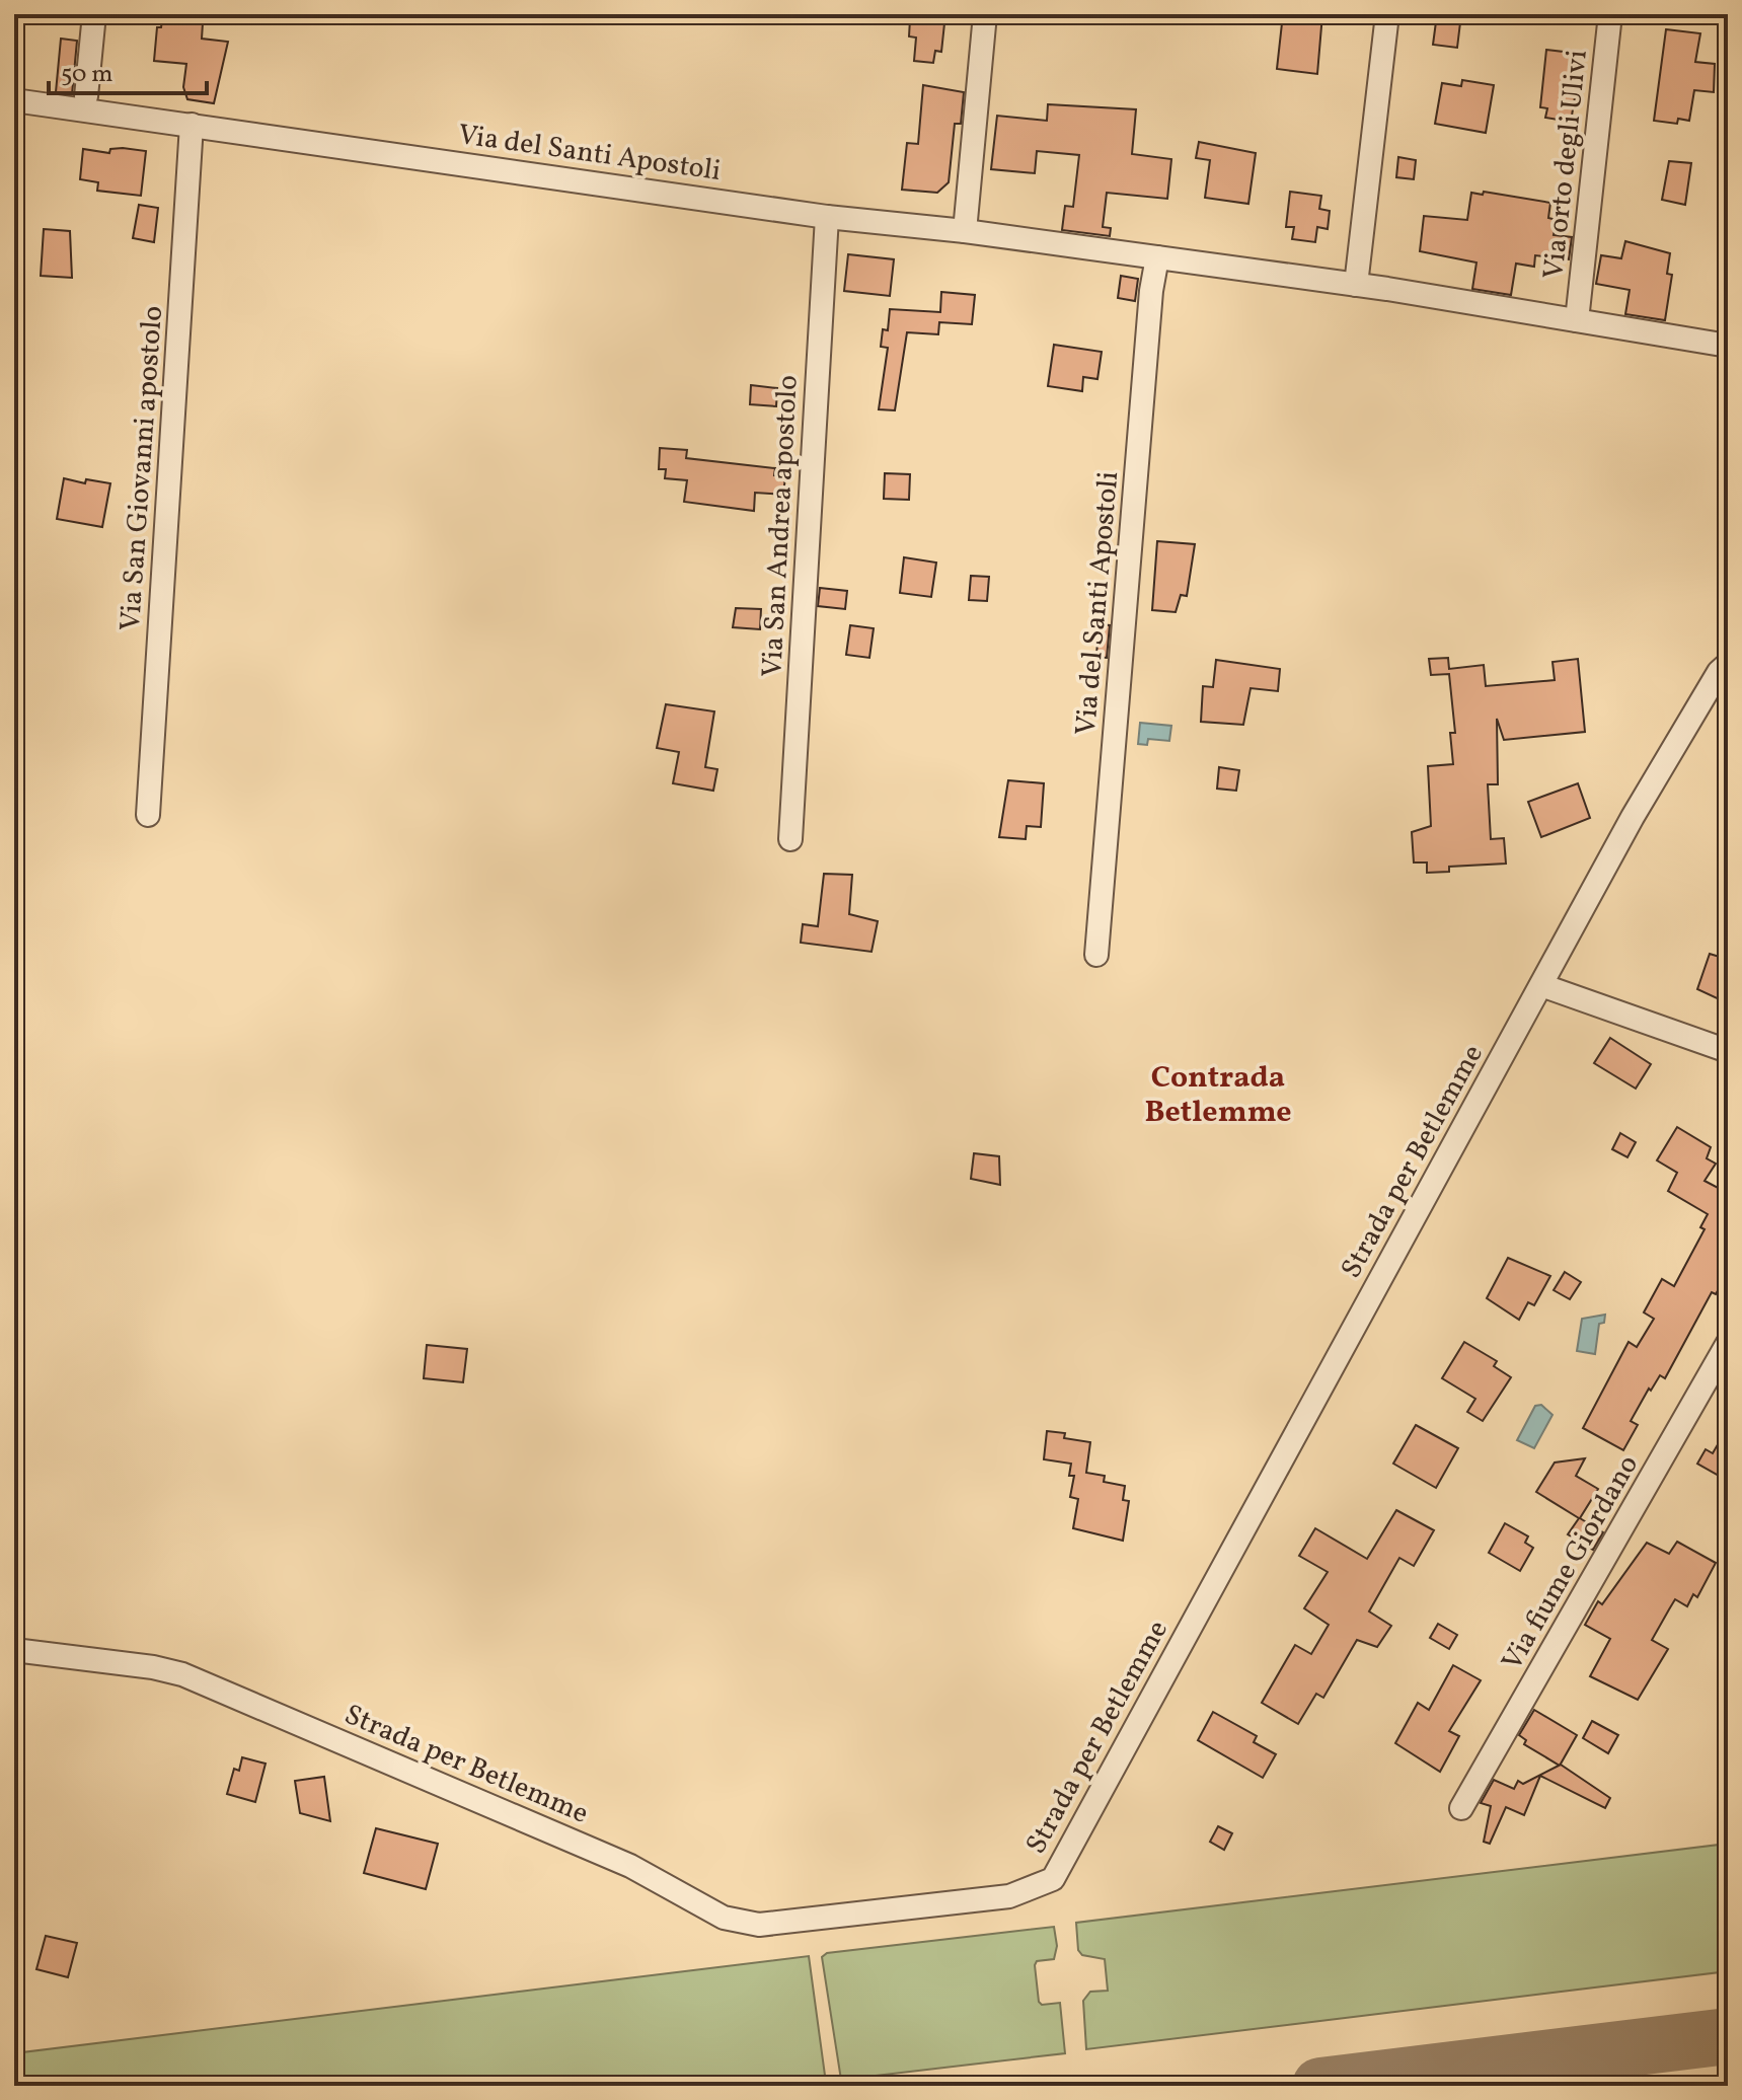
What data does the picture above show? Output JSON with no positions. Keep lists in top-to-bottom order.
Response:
{
  "streets": {
    "street": [
      "Via del Santi Apostoli",
      "Via orto degli Ulivi",
      "Via San Giovanni apostolo",
      "Via San Andrea apostolo",
      "Strada per Betlemme",
      "Via fiume Giordano"
    ]
  },
  "crossings": [
    ["Via del Santi Apostoli", "Via orto degli Ulivi"],
    ["Via del Santi Apostoli", "Via San Giovanni apostolo"],
    ["Via del Santi Apostoli", "Via San Andrea apostolo"]
  ],
  "districts": ["Contrada Betlemme"],
  "scale_bar": "50 m"
}
